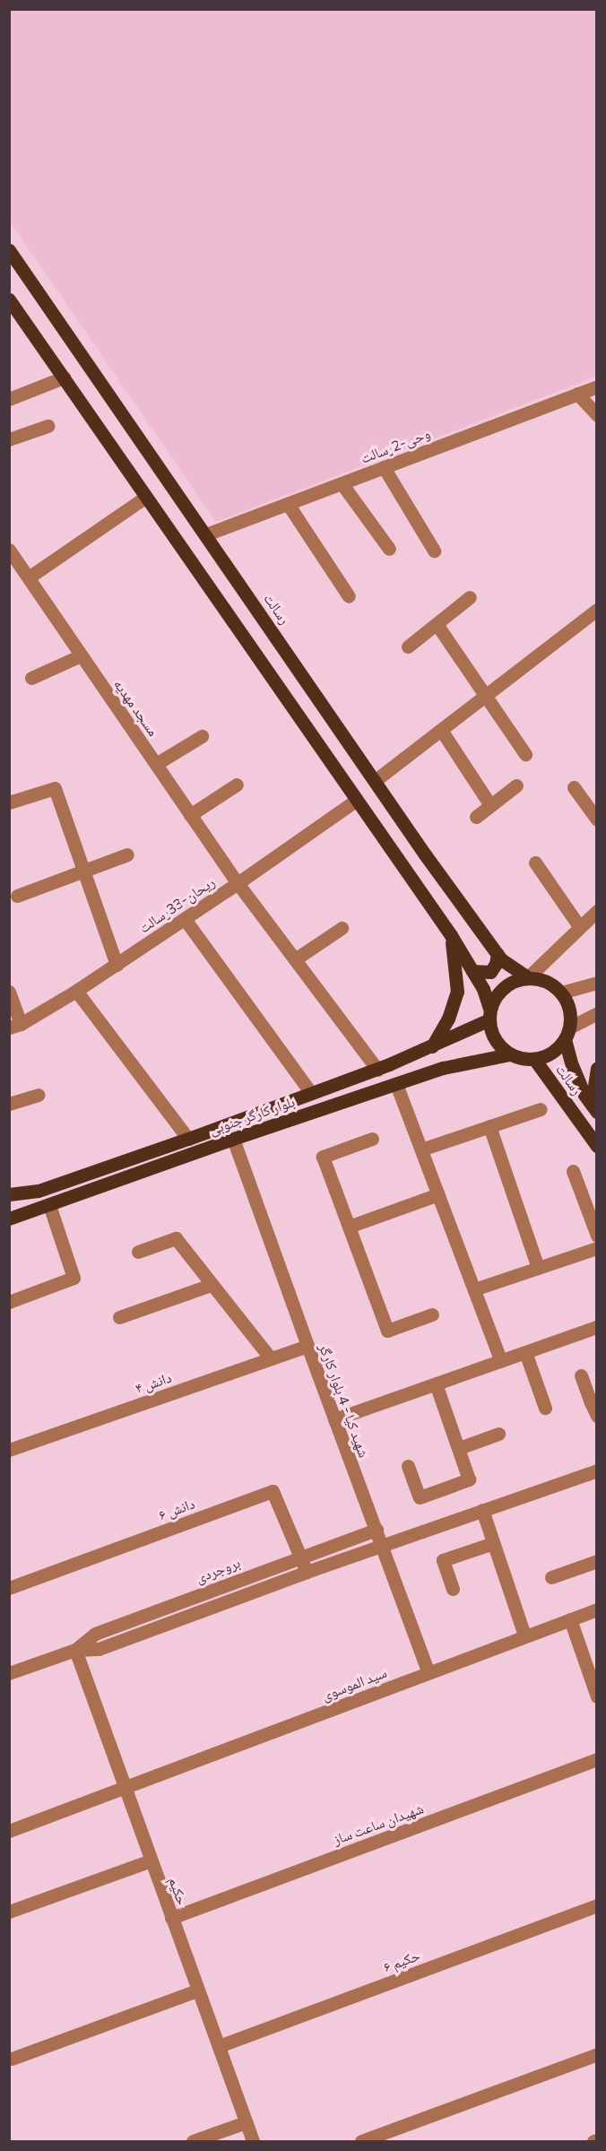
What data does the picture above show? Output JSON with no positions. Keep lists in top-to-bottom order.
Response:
{
  "streets": {
    "main road": ["رسالت", "بلوار کارگر جنوبی"],
    "street": [
      "وحی-2رسالت",
      "مسجد مهدیه",
      "ریحان-33رسالت",
      "دانش ۴",
      "شهید کیا - 4 بلوار کارگر",
      "دانش ۶",
      "بروجردی",
      "سید الموسوی",
      "شهیدان ساعت ساز",
      "حکیم",
      "حکیم ۶"
    ]
  },
  "crossings": [
    ["وحی-2رسالت", "رسالت"],
    ["رسالت", "بلوار کارگر جنوبی"],
    ["مسجد مهدیه", "ریحان-33رسالت"],
    ["مسجد مهدیه", "بلوار کارگر جنوبی"],
    ["بلوار کارگر جنوبی", "شهید کیا - 4 بلوار کارگر"],
    ["دانش ۴", "شهید کیا - 4 بلوار کارگر"],
    ["شهید کیا - 4 بلوار کارگر", "بروجردی"],
    ["شهید کیا - 4 بلوار کارگر", "سید الموسوی"],
    ["دانش ۶", "بروجردی"],
    ["بروجردی", "حکیم"],
    ["سید الموسوی", "حکیم"],
    ["شهیدان ساعت ساز", "حکیم"],
    ["حکیم", "حکیم ۶"]
  ]
}
